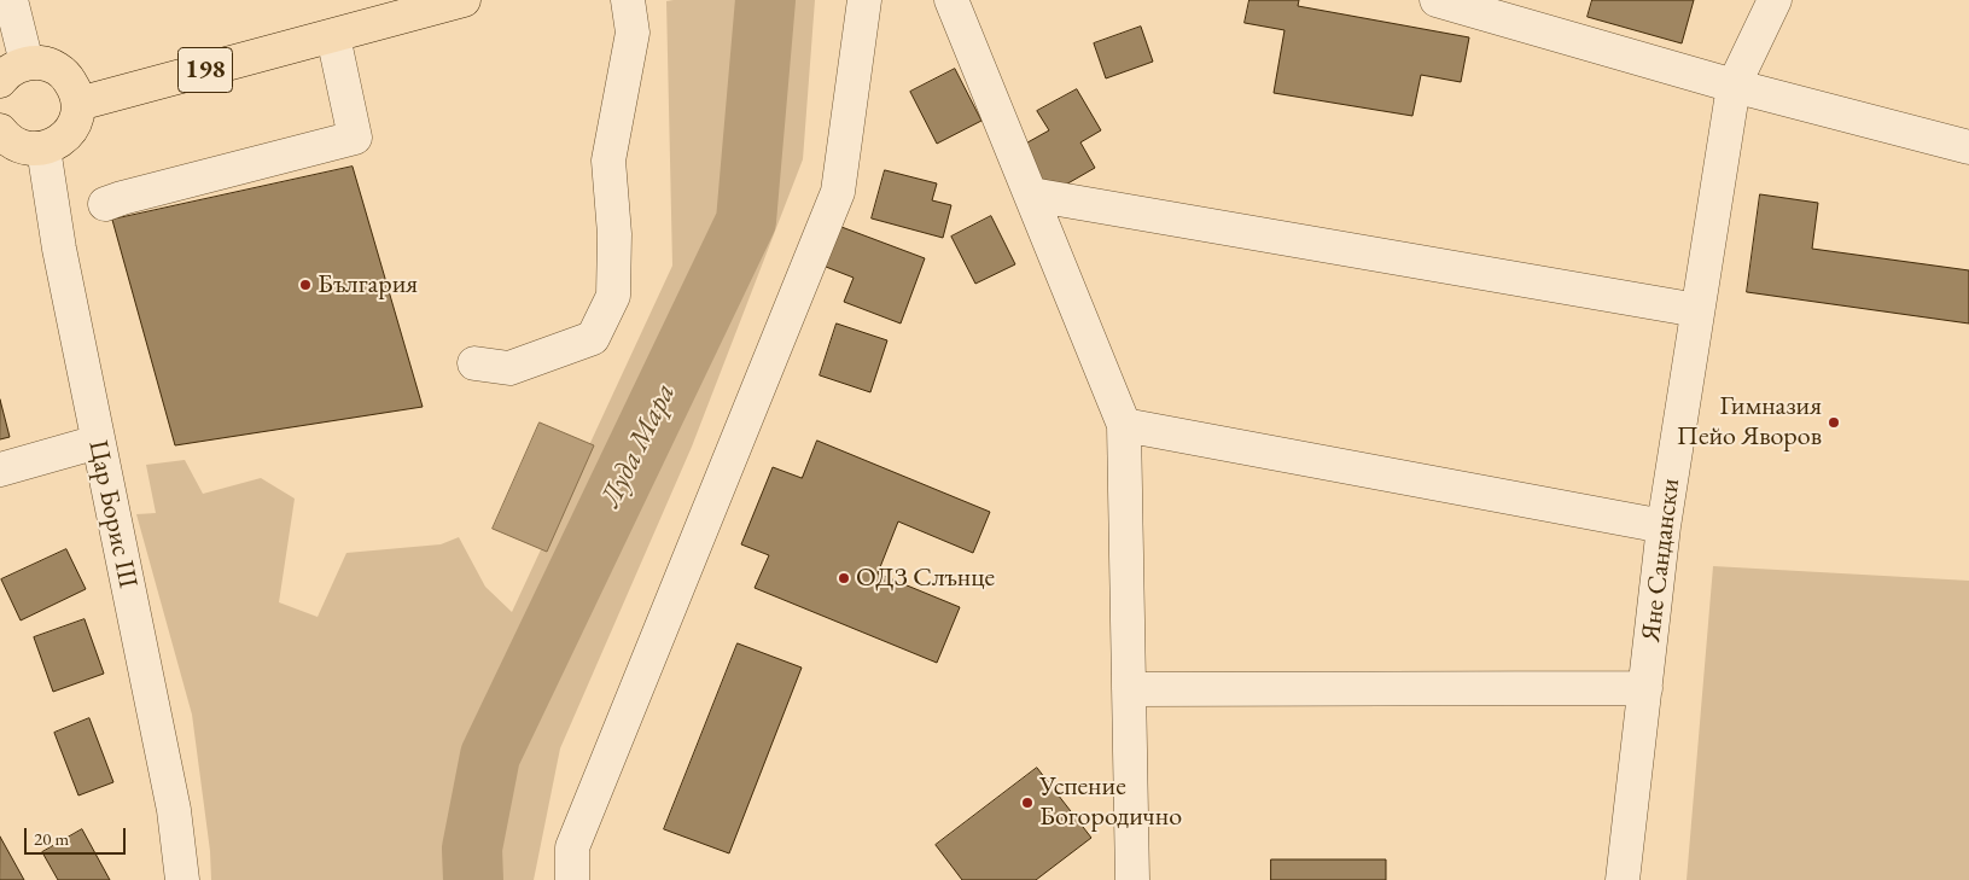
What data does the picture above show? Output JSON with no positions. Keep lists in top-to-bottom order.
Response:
{
  "streets": {
    "main road": ["198"],
    "street": ["Цар Борис III", "Яне Сандански"]
  },
  "water": ["Луда Мара"],
  "places": [
    "България",
    "Гимназия Пейо Яворов",
    "ОДЗ Слънце",
    "Успение Богородично"
  ],
  "scale_bar": "20 m"
}
